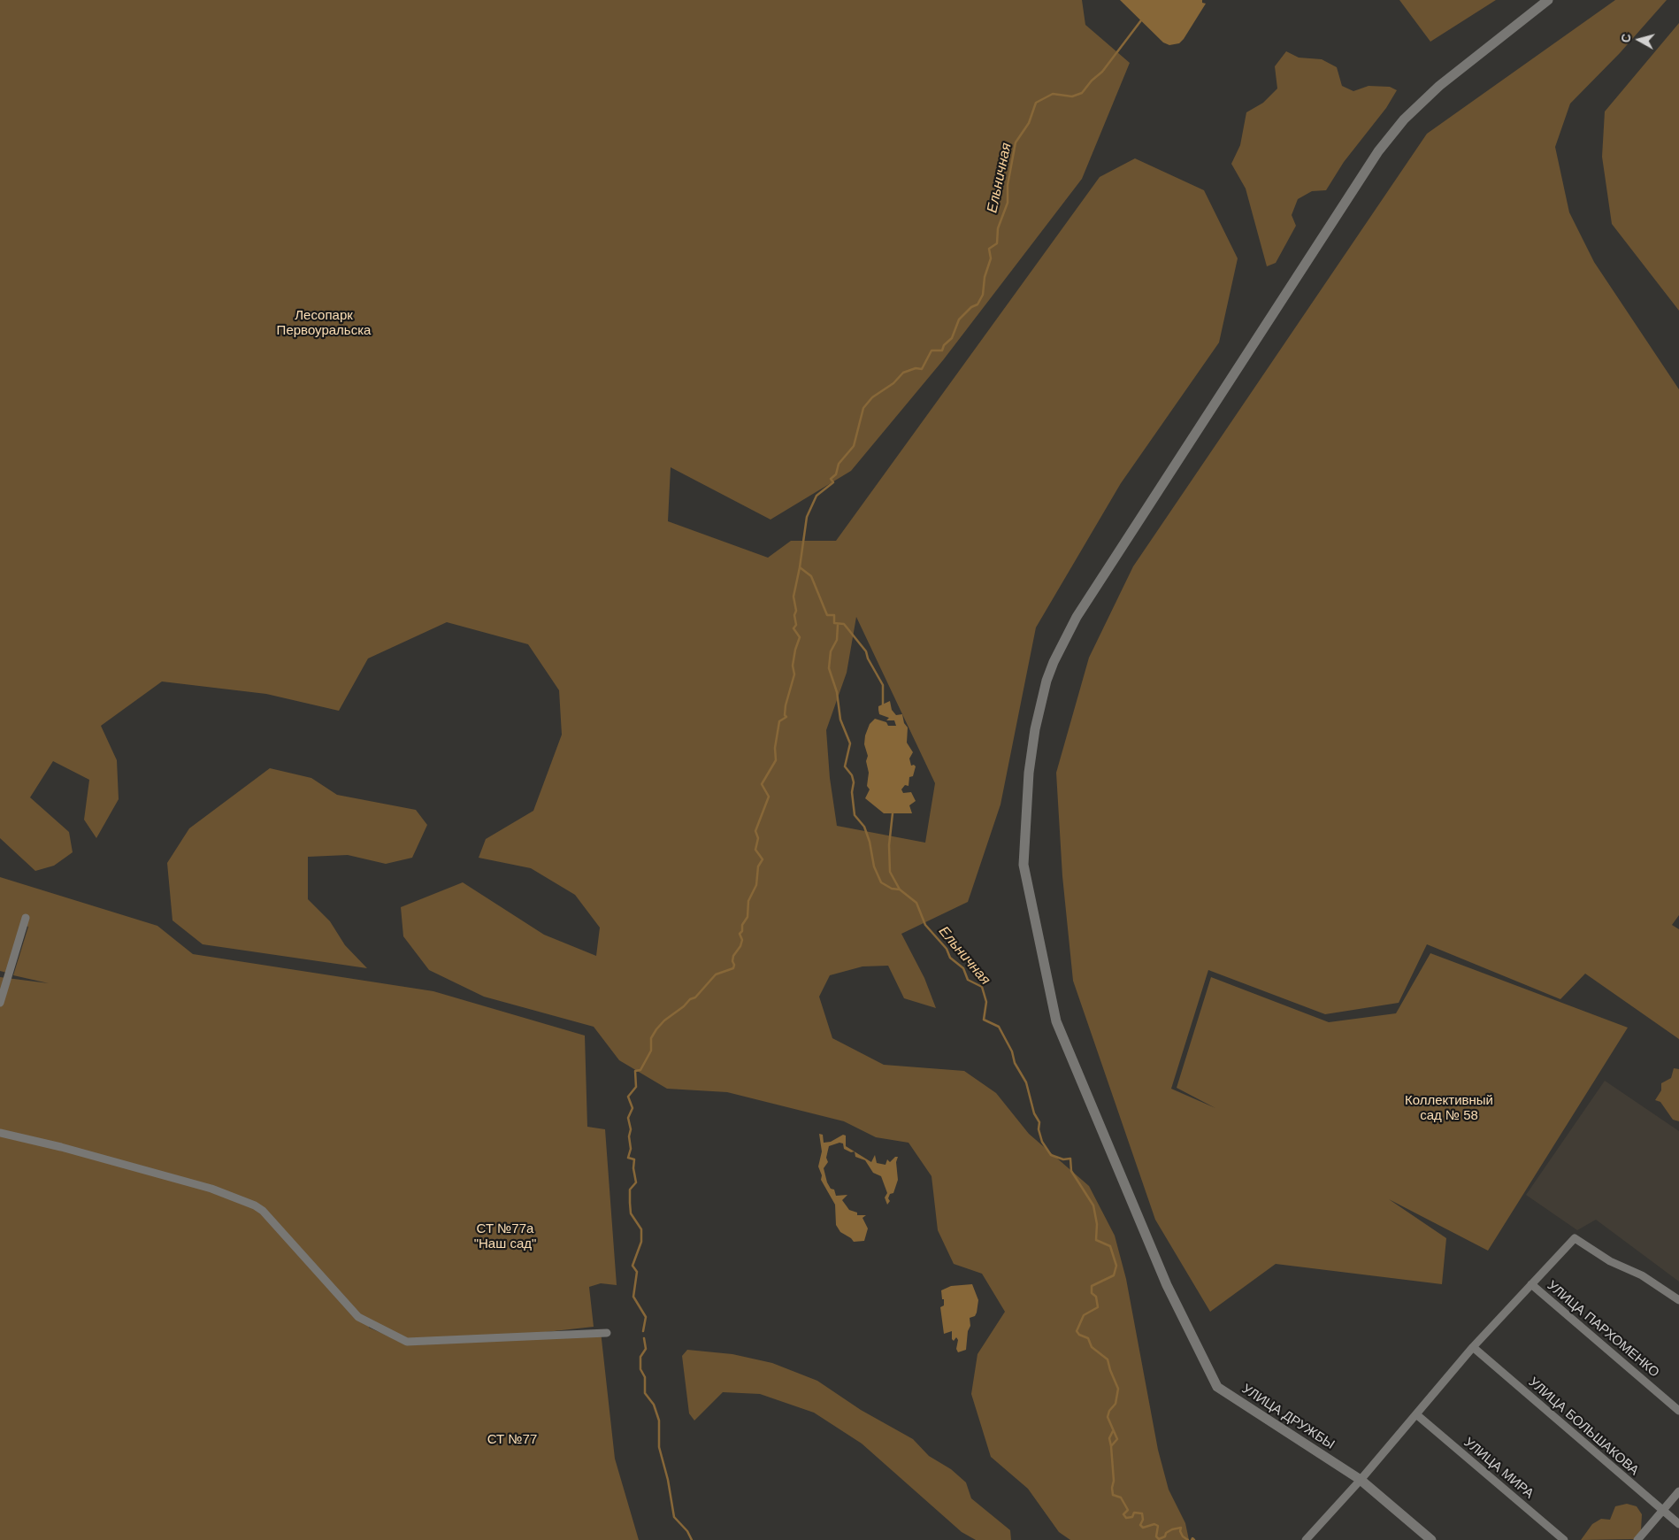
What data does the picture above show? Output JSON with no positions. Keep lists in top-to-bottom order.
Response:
{
  "streets": {
    "street": [
      "УЛИЦА ПАРХОМЕНКО",
      "УЛИЦА ДРУЖБЫ",
      "УЛИЦА БОЛЬШАКОВА",
      "УЛИЦА МИРА"
    ]
  },
  "water": ["Ельничная"],
  "parks": [
    "Лесопарк Первоуральска",
    "Коллективный сад № 58",
    "СТ №77а \"Наш сад\"",
    "СТ №77"
  ],
  "north": "left"
}
